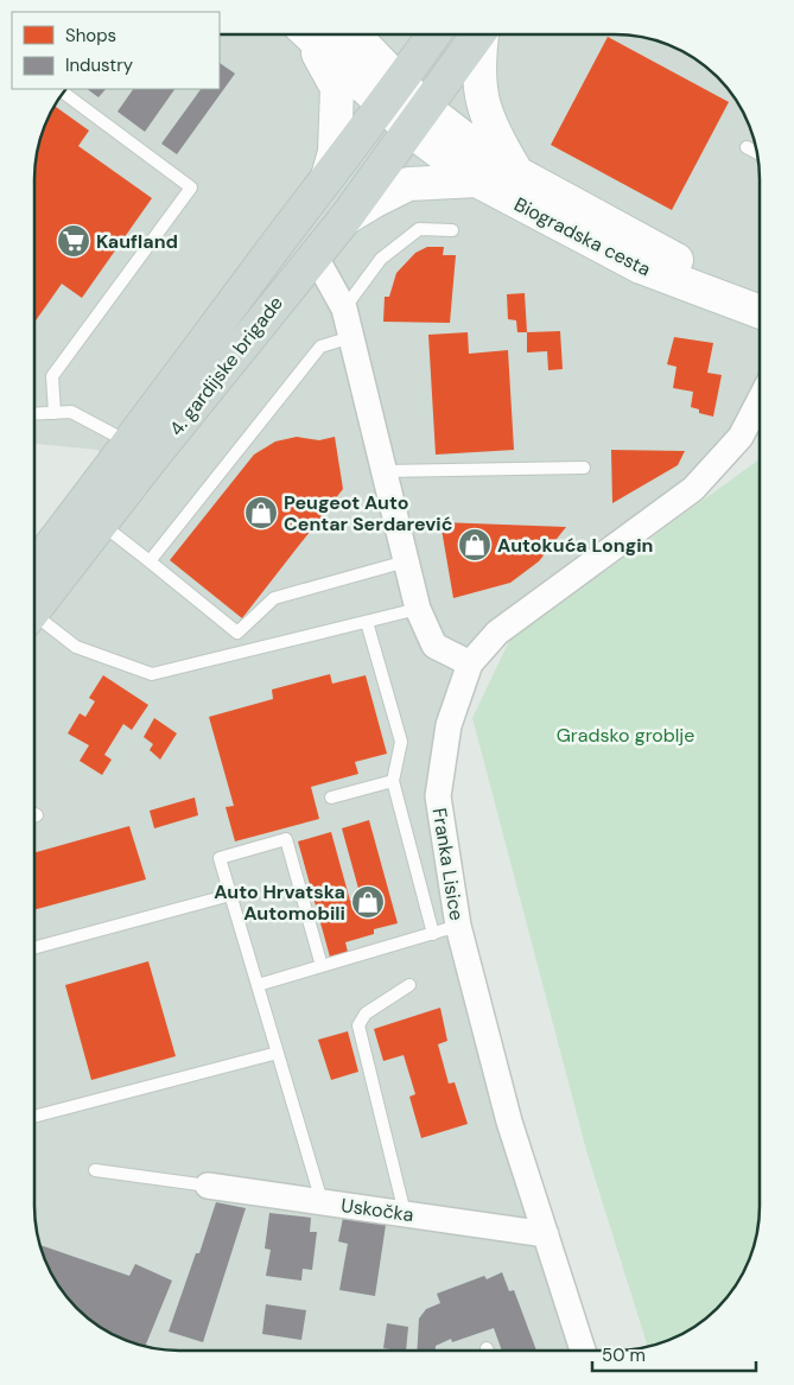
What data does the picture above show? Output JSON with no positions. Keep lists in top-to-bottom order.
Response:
{
  "streets": {
    "main road": ["Biogradska cesta", "4. gardijske brigade"],
    "street": ["Franka Lisice", "Uskočka"]
  },
  "crossings": [
    ["Biogradska cesta", "4. gardijske brigade"],
    ["Franka Lisice", "Uskočka"]
  ],
  "parks": ["Gradsko groblje"],
  "places": {
    "supermarket": ["Kaufland"],
    "shop": ["Peugeot Auto Centar Serdarević", "Autokuća Longin", "Auto Hrvatska Automobili"]
  },
  "legend": ["Shops", "Industry"],
  "scale_bar": "50 m"
}
